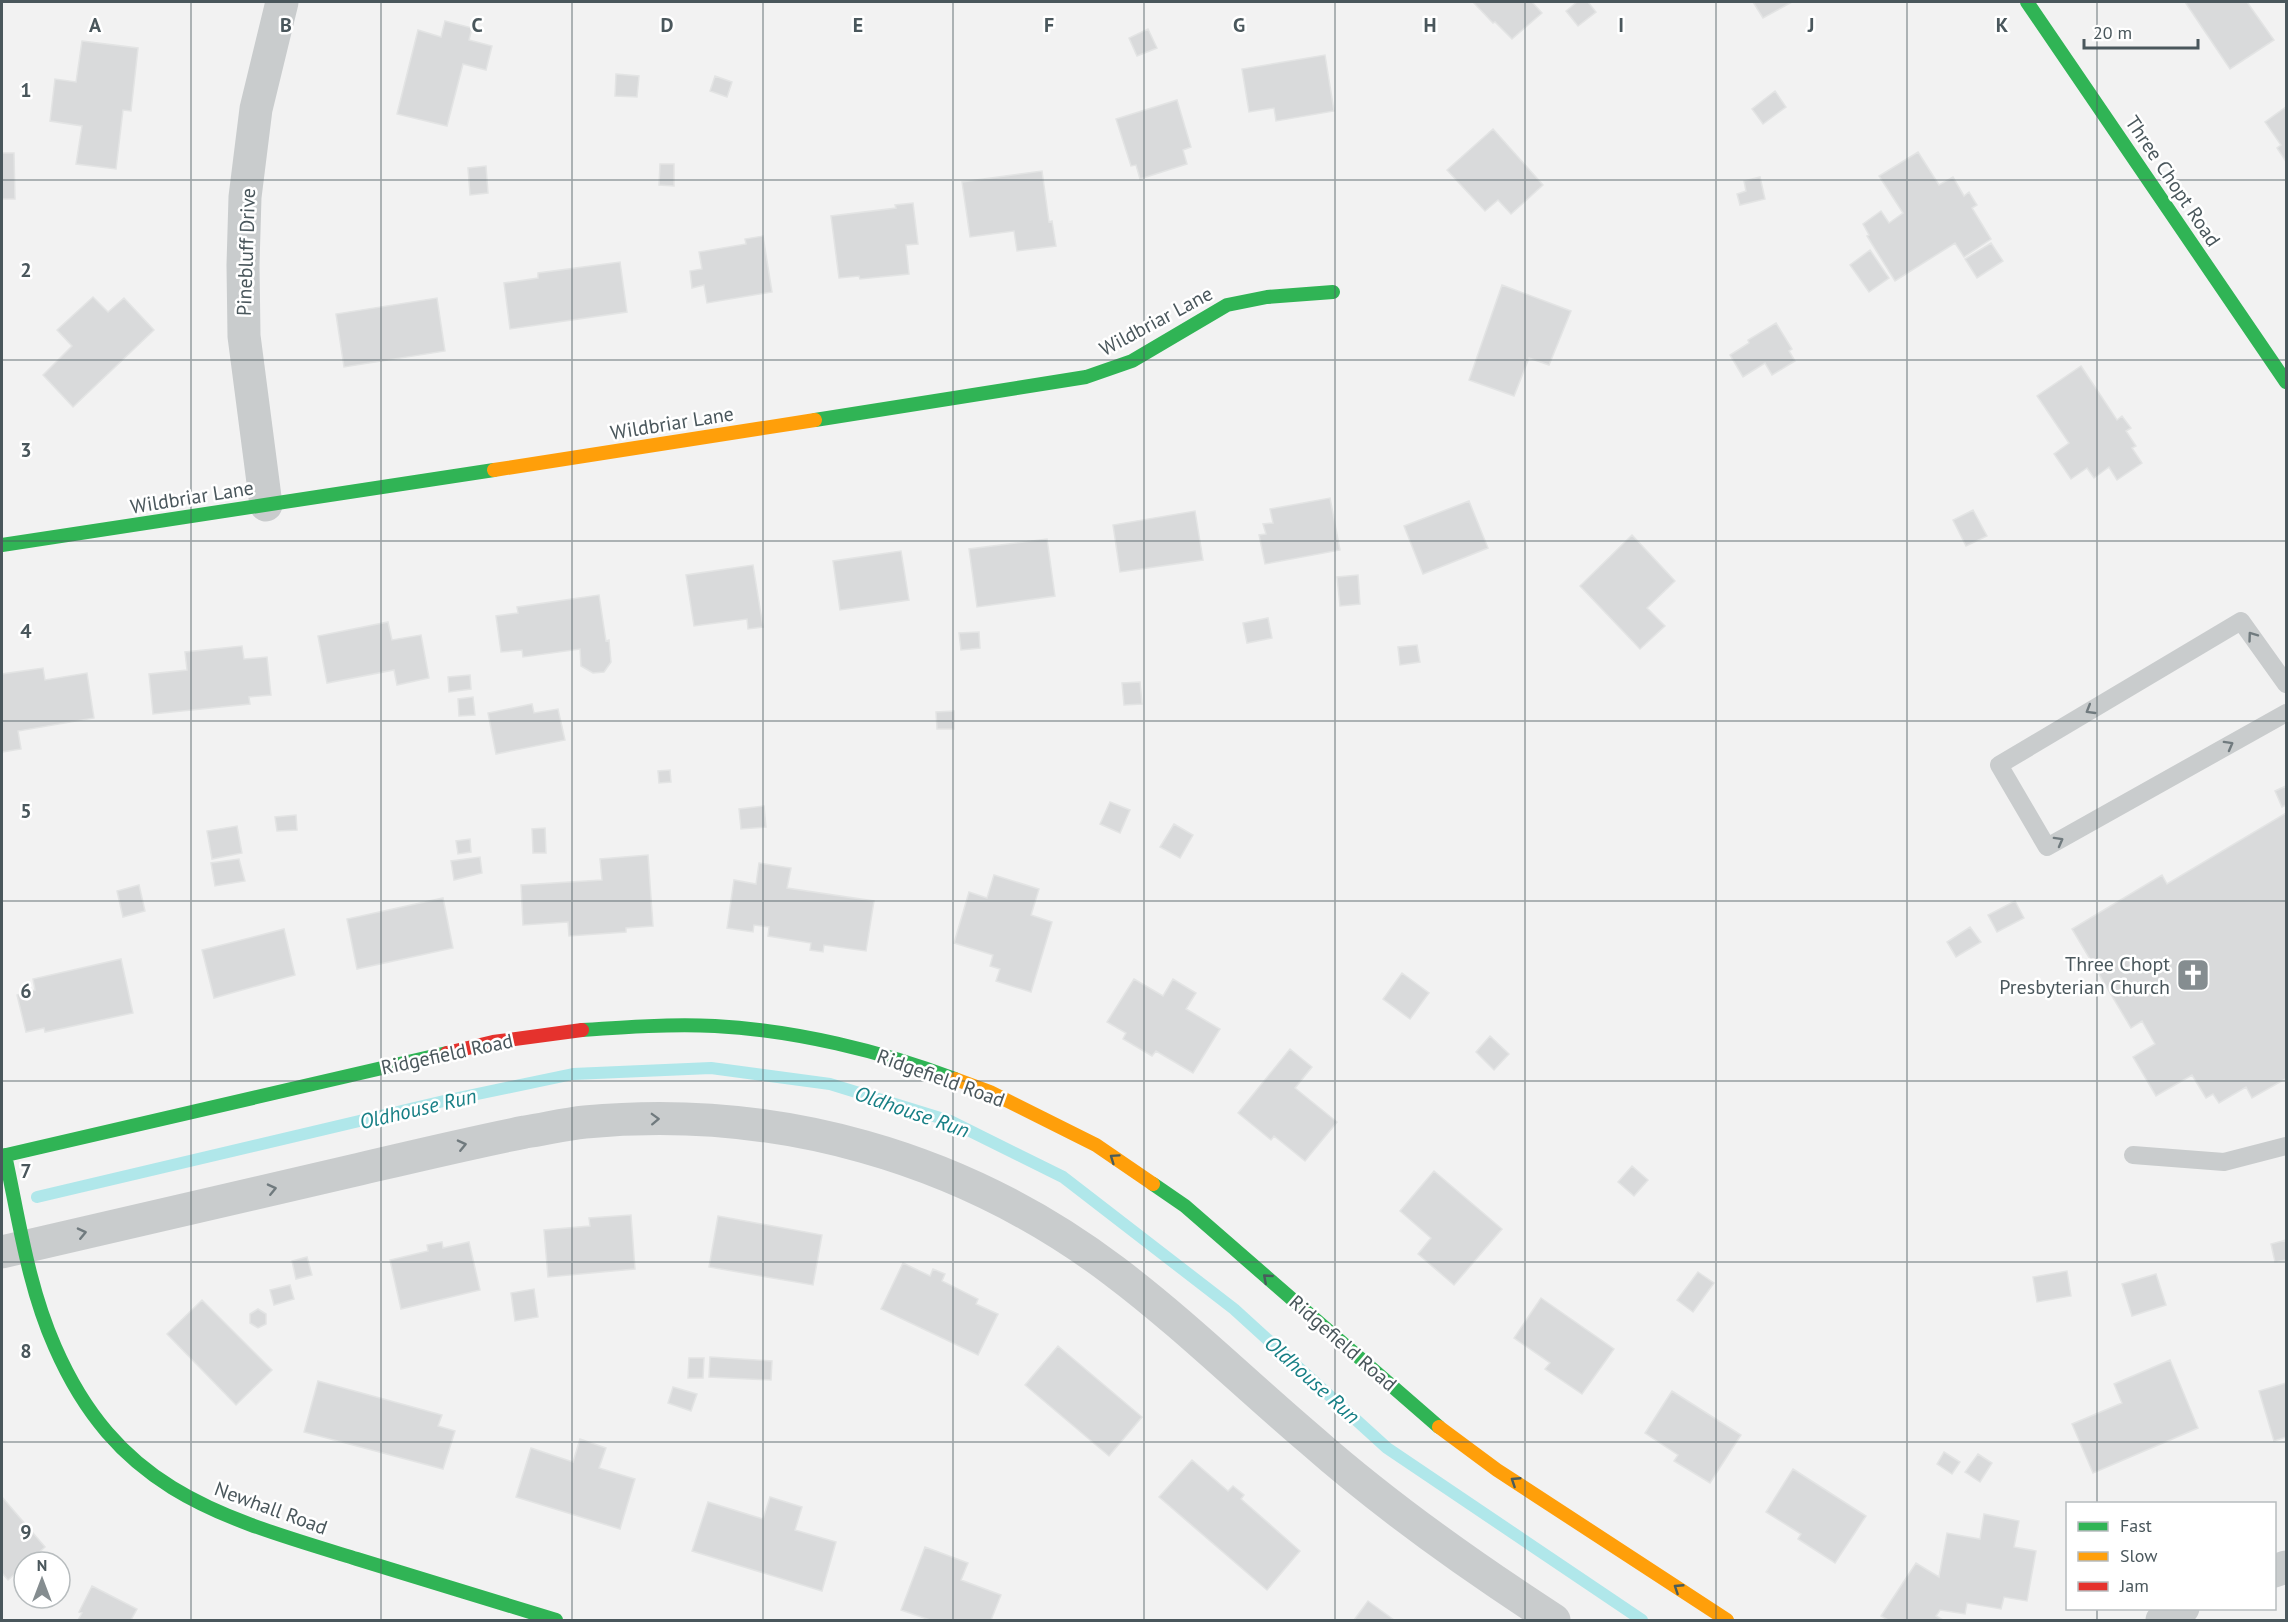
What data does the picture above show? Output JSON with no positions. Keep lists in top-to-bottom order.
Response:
{
  "streets": {
    "street": [
      "Three Chopt Road",
      "Pinebluff Drive",
      "Wildbriar Lane",
      "Ridgefield Road",
      "Newhall Road"
    ]
  },
  "crossings": [
    ["Pinebluff Drive", "Wildbriar Lane"],
    ["Ridgefield Road", "Newhall Road"]
  ],
  "water": ["Oldhouse Run"],
  "places": {
    "church": ["Three Chopt Presbyterian Church"]
  },
  "legend": ["Fast", "Slow", "Jam"],
  "scale_bar": "20 m",
  "north": "top",
  "grid": {
    "columns": [
      "A",
      "B",
      "C",
      "D",
      "E",
      "F",
      "G",
      "H",
      "I",
      "J",
      "K"
    ],
    "rows": [
      "1",
      "2",
      "3",
      "4",
      "5",
      "6",
      "7",
      "8",
      "9"
    ]
  }
}
